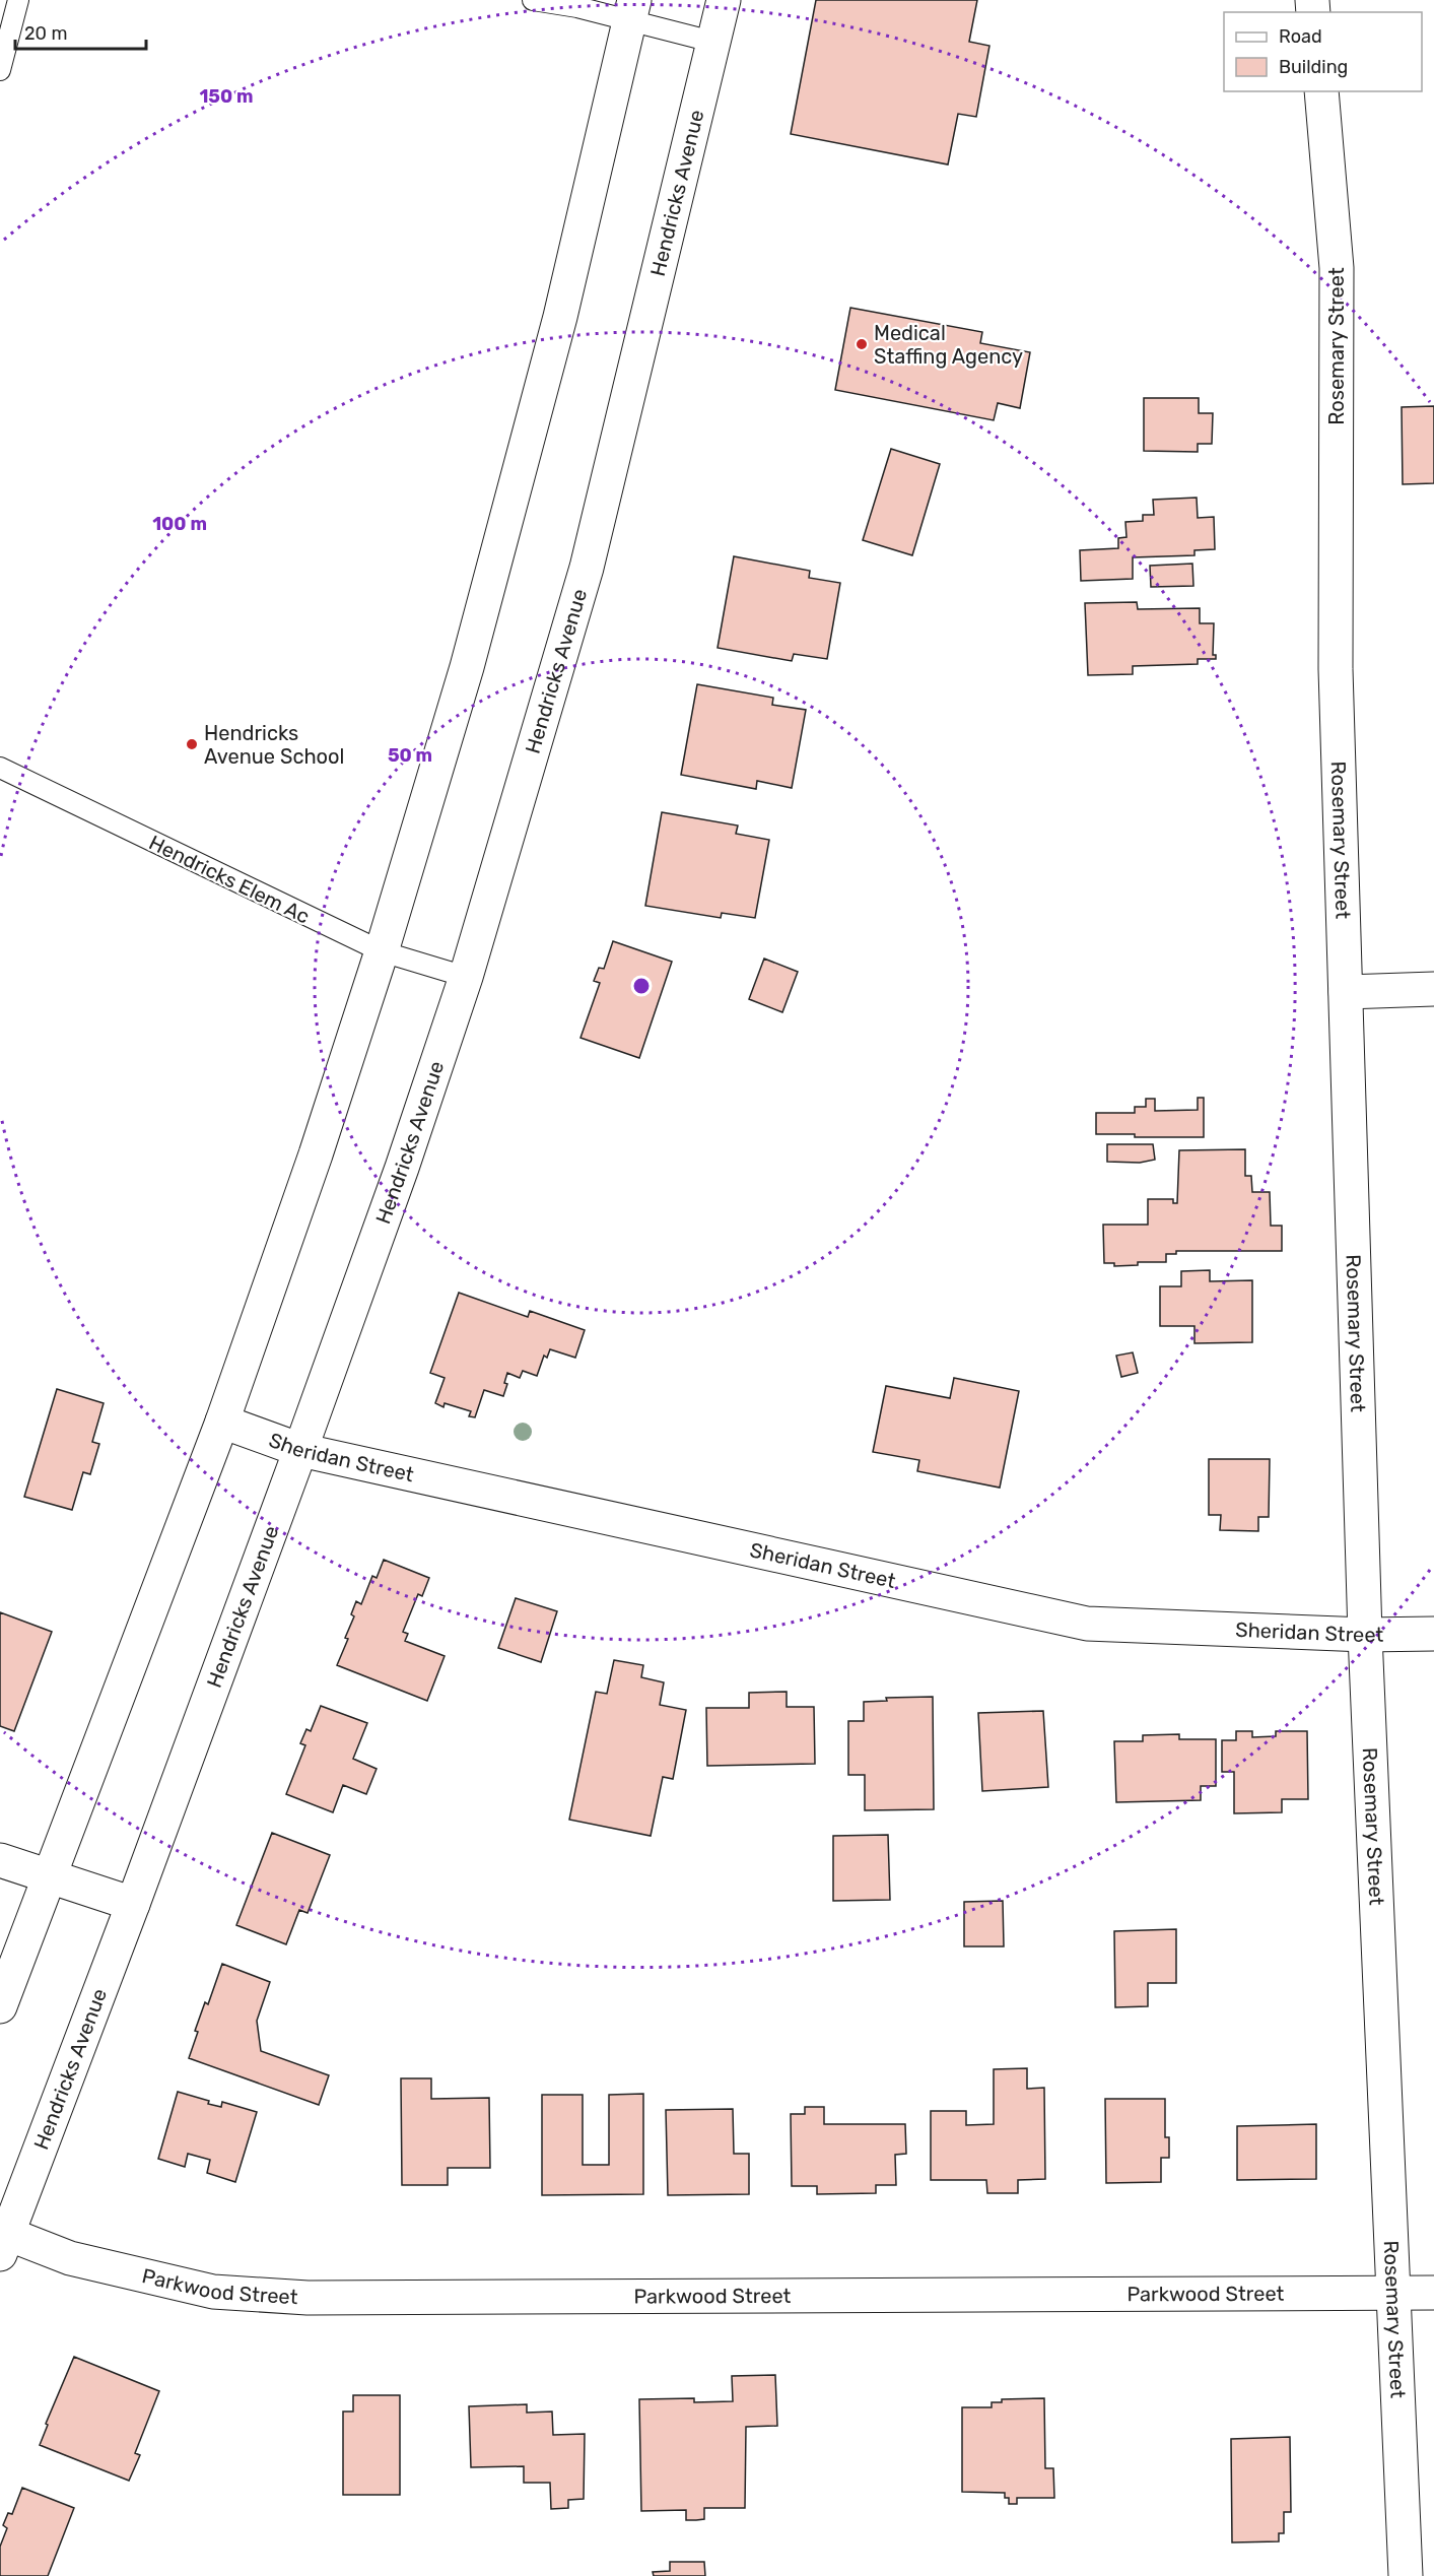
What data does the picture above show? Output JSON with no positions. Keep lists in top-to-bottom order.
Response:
{
  "streets": {
    "street": [
      "Hendricks Avenue",
      "Rosemary Street",
      "Sheridan Street",
      "Parkwood Street"
    ],
    "lane": ["Hendricks Elem Ac"]
  },
  "crossings": [
    ["Hendricks Avenue", "Hendricks Elem Ac"],
    ["Hendricks Avenue", "Sheridan Street"],
    ["Hendricks Avenue", "Parkwood Street"],
    ["Rosemary Street", "Sheridan Street"],
    ["Rosemary Street", "Parkwood Street"]
  ],
  "places": ["Medical Staffing Agency", "Hendricks Avenue School"],
  "legend": ["Road", "Building"],
  "scale_bar": "20 m",
  "rings": ["150 m", "100 m", "50 m"]
}
